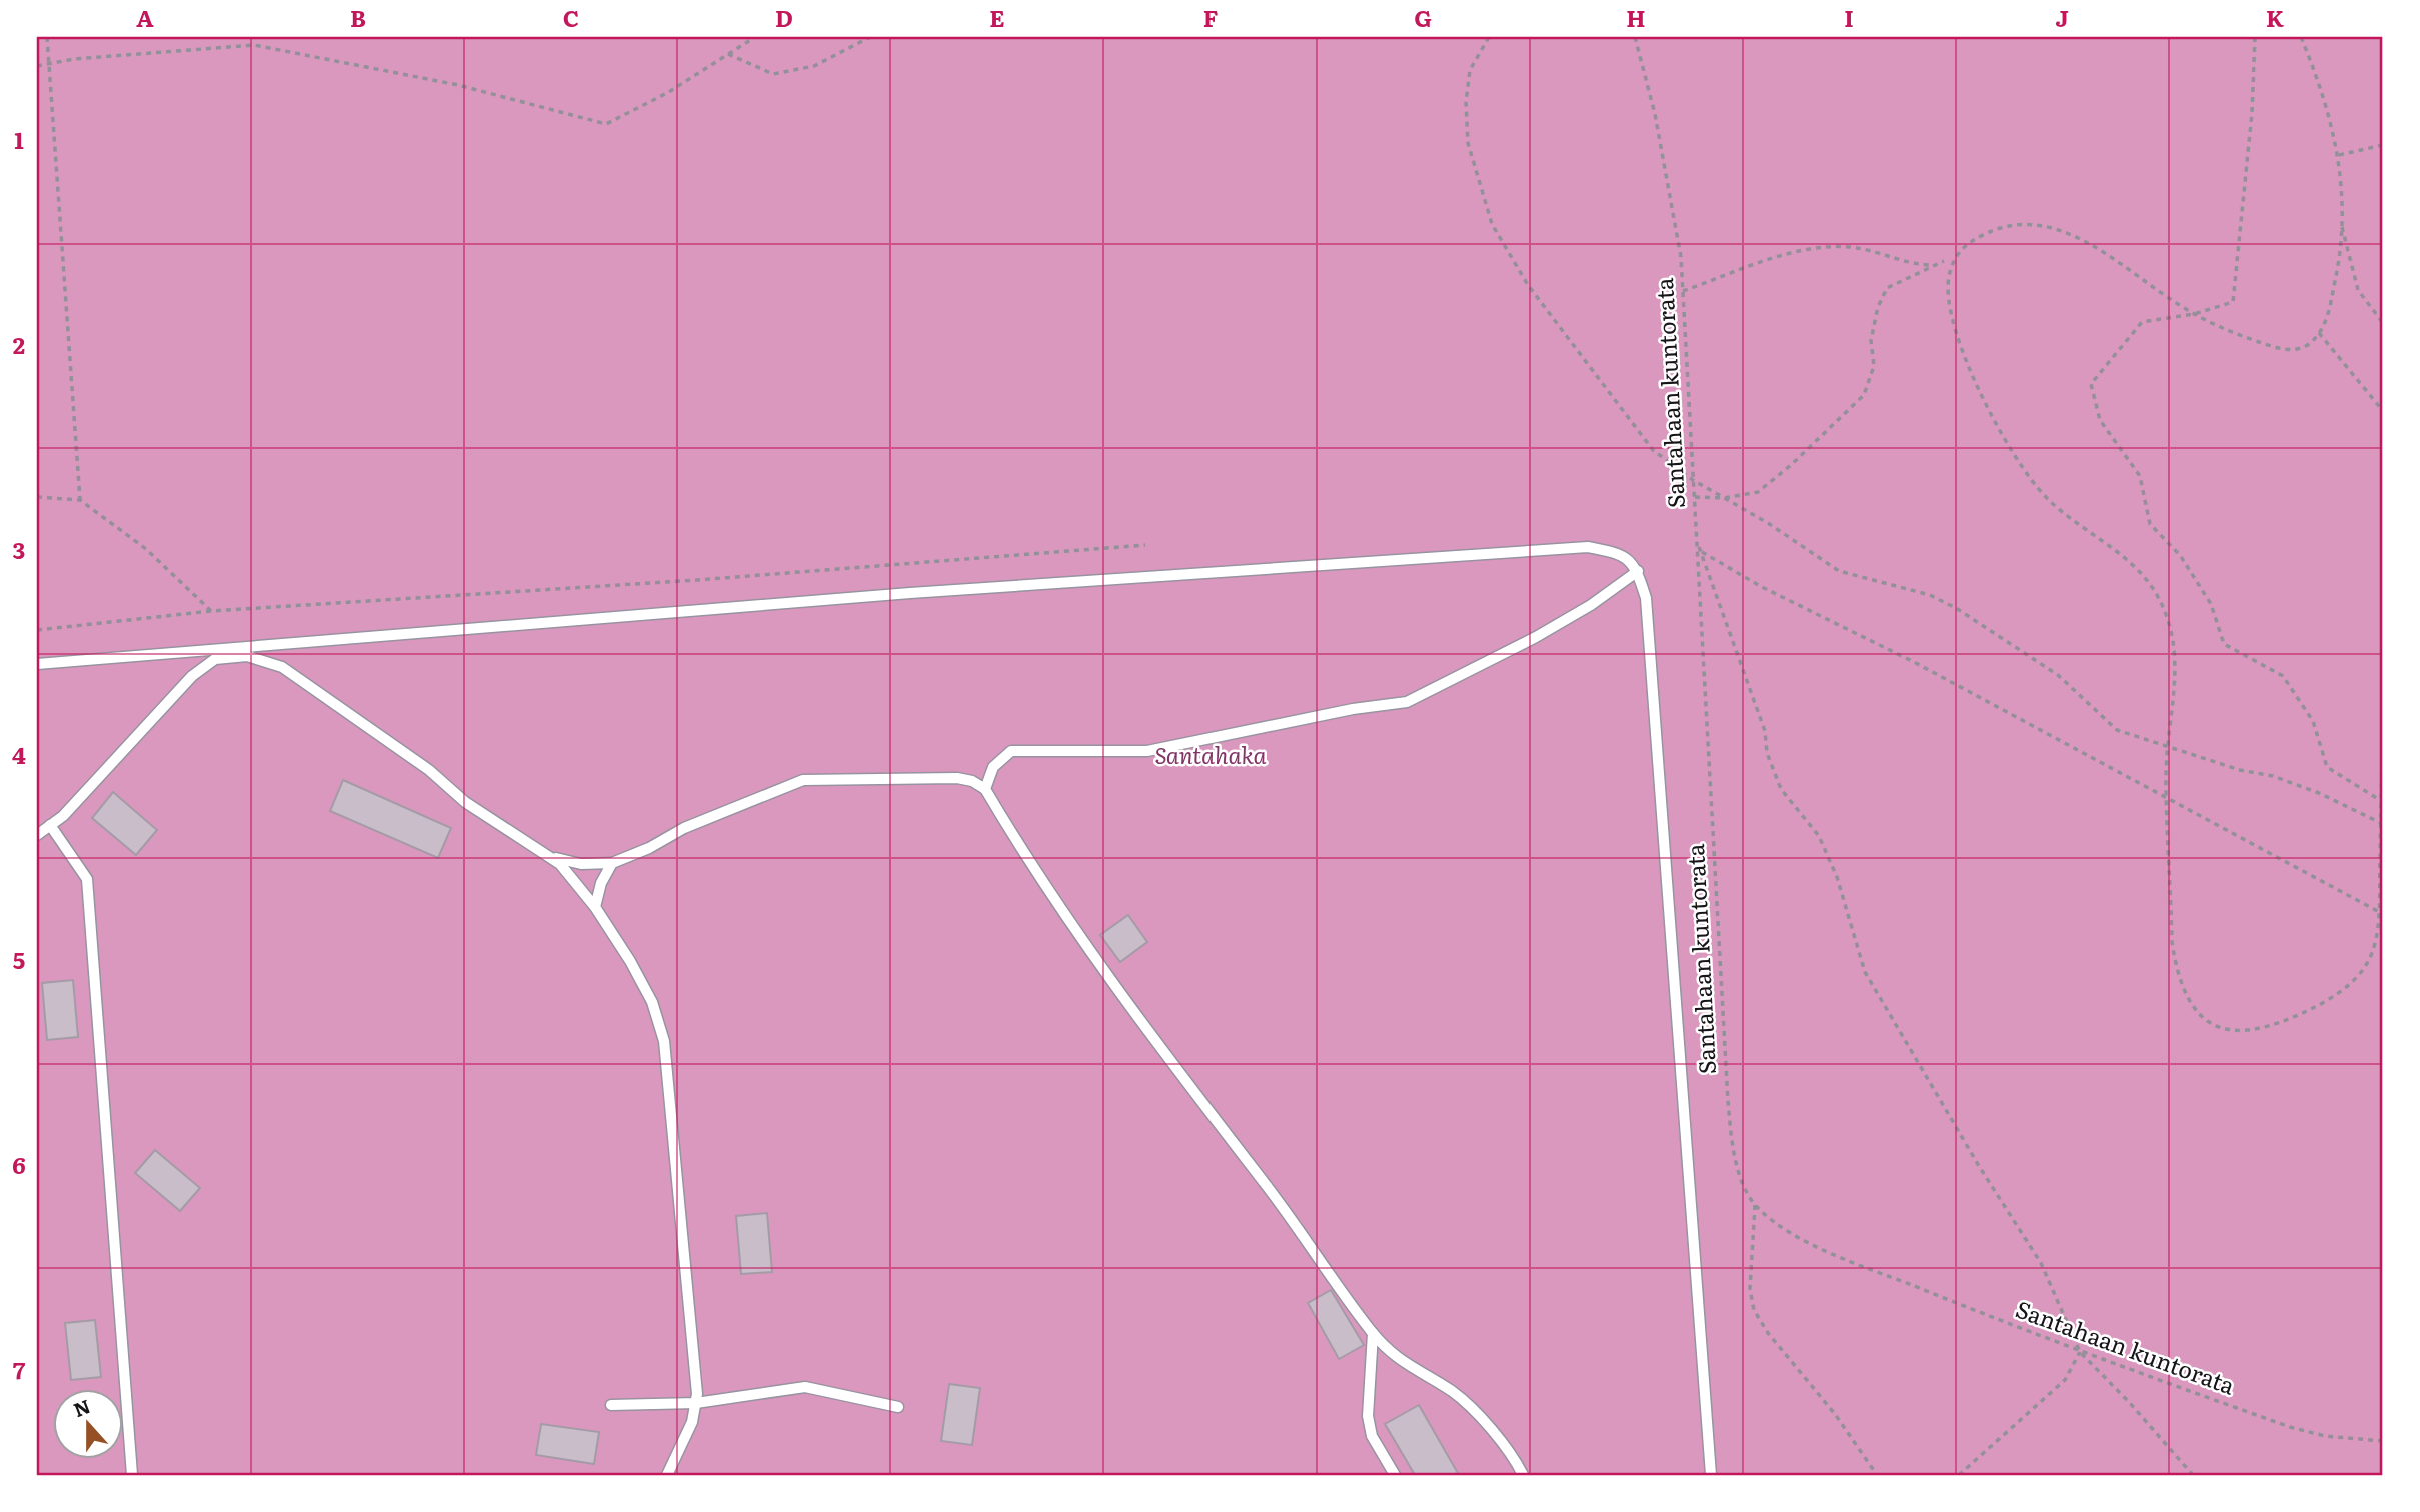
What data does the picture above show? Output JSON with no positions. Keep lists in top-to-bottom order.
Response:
{
  "streets": {
    "path": ["Santahaan kuntorata"]
  },
  "parks": ["Santahaka"],
  "north": "top",
  "grid": {
    "columns": [
      "A",
      "B",
      "C",
      "D",
      "E",
      "F",
      "G",
      "H",
      "I",
      "J",
      "K"
    ],
    "rows": [
      "1",
      "2",
      "3",
      "4",
      "5",
      "6",
      "7"
    ]
  }
}
